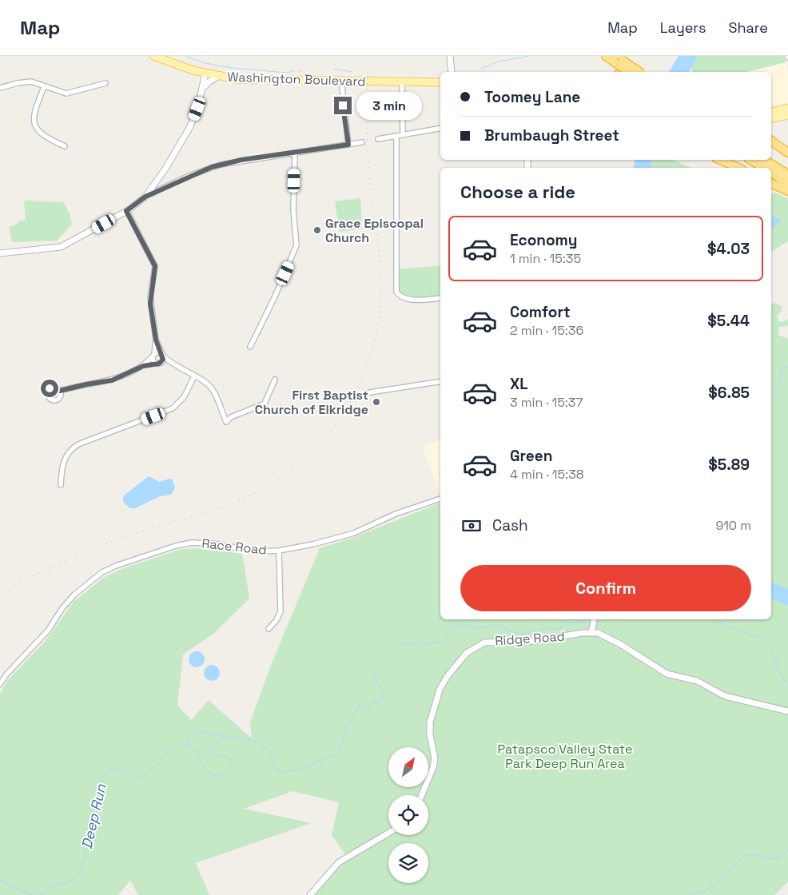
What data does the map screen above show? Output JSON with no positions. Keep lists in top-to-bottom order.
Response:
{
  "streets": {
    "main road": ["Washington Boulevard"],
    "street": ["Race Road", "Ridge Road"]
  },
  "water": ["Deep Run"],
  "parks": ["Patapsco Valley State Park Deep Run Area"],
  "places": ["Grace Episcopal Church", "First Baptist Church of Elkridge"],
  "north": "top right",
  "page": {
    "header": "Map",
    "nav": ["Map", "Layers", "Share"],
    "banner": ["Toomey Lane", "Brumbaugh Street"],
    "bubble": "3 min",
    "heading": "Choose a ride",
    "list": [
      {
        "name": "Economy",
        "note": "1 min · 15:35",
        "value": "$4.03"
      },
      {
        "name": "Comfort",
        "note": "2 min · 15:36",
        "value": "$5.44"
      },
      {
        "name": "XL",
        "note": "3 min · 15:37",
        "value": "$6.85"
      },
      {
        "name": "Green",
        "note": "4 min · 15:38",
        "value": "$5.89"
      }
    ],
    "pay": ["Cash", "910 m"],
    "buttons": "Confirm"
  }
}
